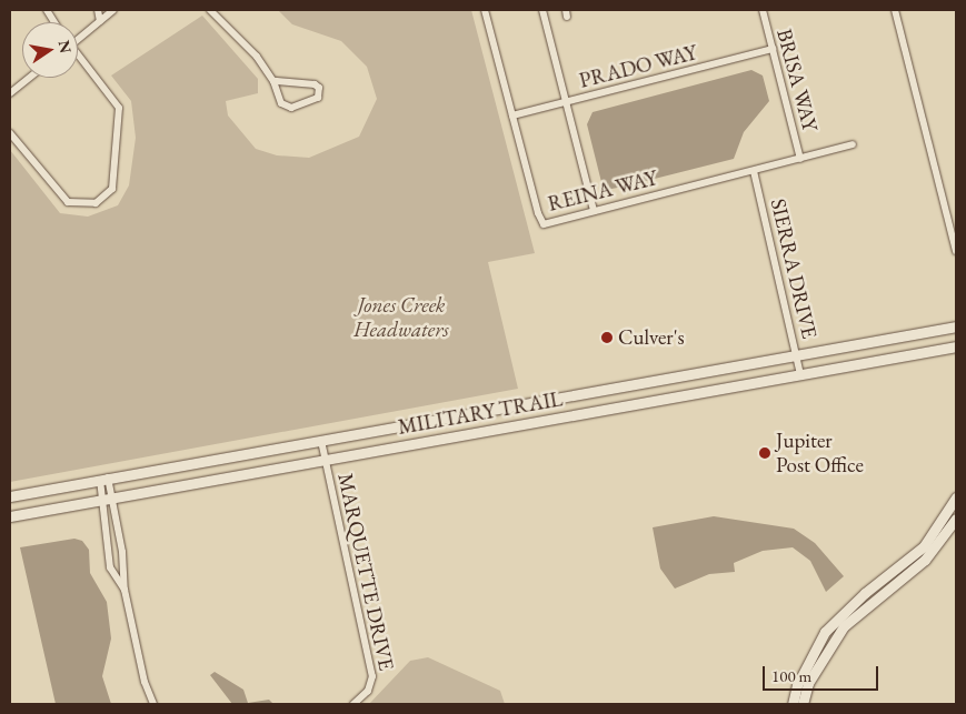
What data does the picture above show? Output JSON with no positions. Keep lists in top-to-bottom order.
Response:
{
  "streets": {
    "main road": ["MILITARY TRAIL"],
    "street": [
      "PRADO WAY",
      "BRISA WAY",
      "REINA WAY",
      "SIERRA DRIVE",
      "MARQUETTE DRIVE"
    ]
  },
  "crossings": [
    ["PRADO WAY", "BRISA WAY"],
    ["PRADO WAY", "REINA WAY"],
    ["BRISA WAY", "REINA WAY"],
    ["REINA WAY", "SIERRA DRIVE"],
    ["SIERRA DRIVE", "MILITARY TRAIL"],
    ["MILITARY TRAIL", "MARQUETTE DRIVE"]
  ],
  "parks": ["Jones Creek Headwaters"],
  "places": ["Culver's", "Jupiter Post Office"],
  "scale_bar": "100 m",
  "north": "right"
}
